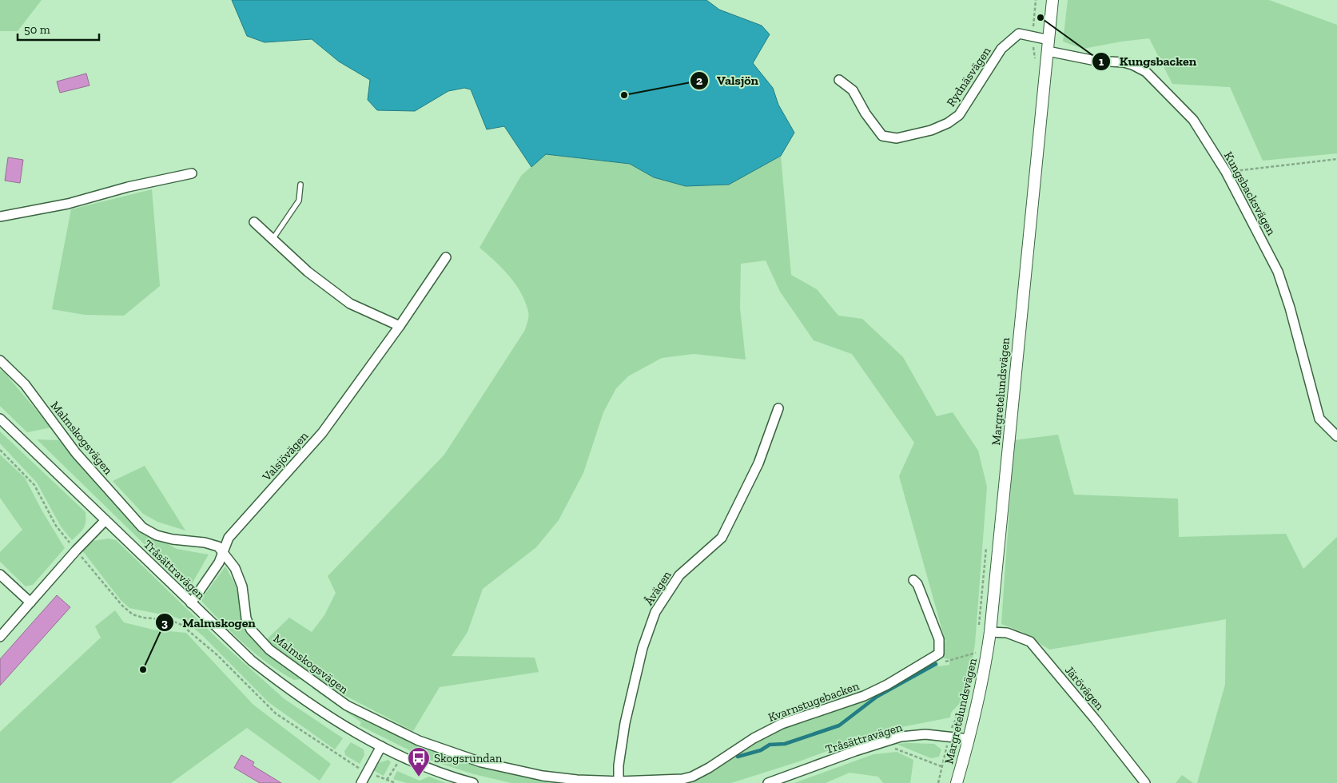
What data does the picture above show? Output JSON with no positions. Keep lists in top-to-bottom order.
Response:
{
  "streets": {
    "street": [
      "Rydnäsvägen",
      "Kungsbacksvägen",
      "Margretelundsvägen",
      "Malmskogsvägen",
      "Valsjövägen",
      "Tråsättravägen",
      "Åvägen",
      "Järövägen",
      "Kvarnstugebacken"
    ]
  },
  "crossings": [
    ["Rydnäsvägen", "Margretelundsvägen"],
    ["Kungsbacksvägen", "Margretelundsvägen"],
    ["Margretelundsvägen", "Tråsättravägen"],
    ["Margretelundsvägen", "Järövägen"],
    ["Malmskogsvägen", "Valsjövägen"],
    ["Malmskogsvägen", "Åvägen"],
    ["Malmskogsvägen", "Kvarnstugebacken"],
    ["Valsjövägen", "Tråsättravägen"],
    ["Åvägen", "Kvarnstugebacken"]
  ],
  "places": {
    "other": ["Kungsbacken", "Valsjön", "Malmskogen"],
    "bus stop": ["Skogsrundan"]
  },
  "scale_bar": "50 m"
}
